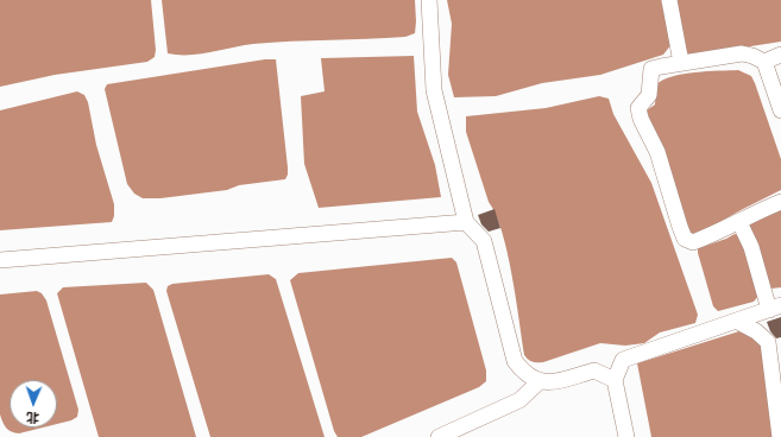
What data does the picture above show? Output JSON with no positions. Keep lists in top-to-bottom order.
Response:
{
  "north": "bottom"
}
